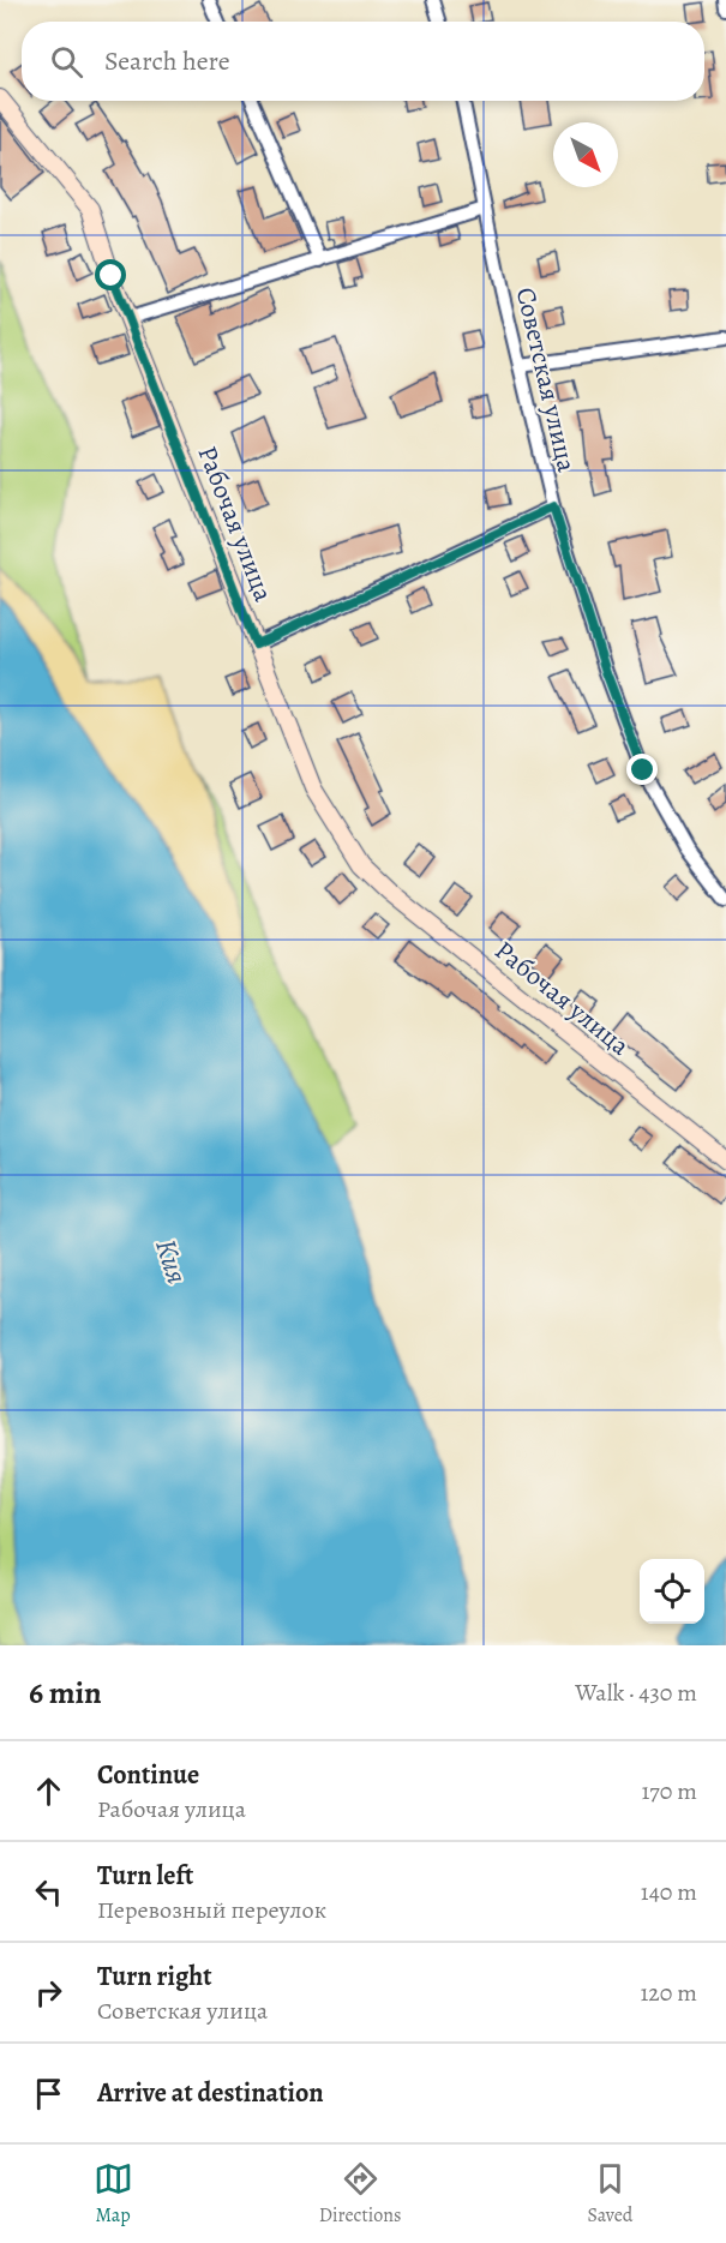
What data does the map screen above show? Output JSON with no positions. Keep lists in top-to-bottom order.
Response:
{
  "streets": {
    "main road": ["Рабочая улица"],
    "street": ["Советская улица"]
  },
  "water": ["Кия"],
  "north": "bottom right",
  "page": {
    "search": "Search here",
    "heading": ["6 min", "Walk · 430 m"],
    "list": [
      ["Continue", "Рабочая улица", "170 m"],
      ["Turn left", "Перевозный переулок", "140 m"],
      ["Turn right", "Советская улица", "120 m"],
      "Arrive at destination"
    ],
    "nav": ["Map", "Directions", "Saved"]
  }
}
